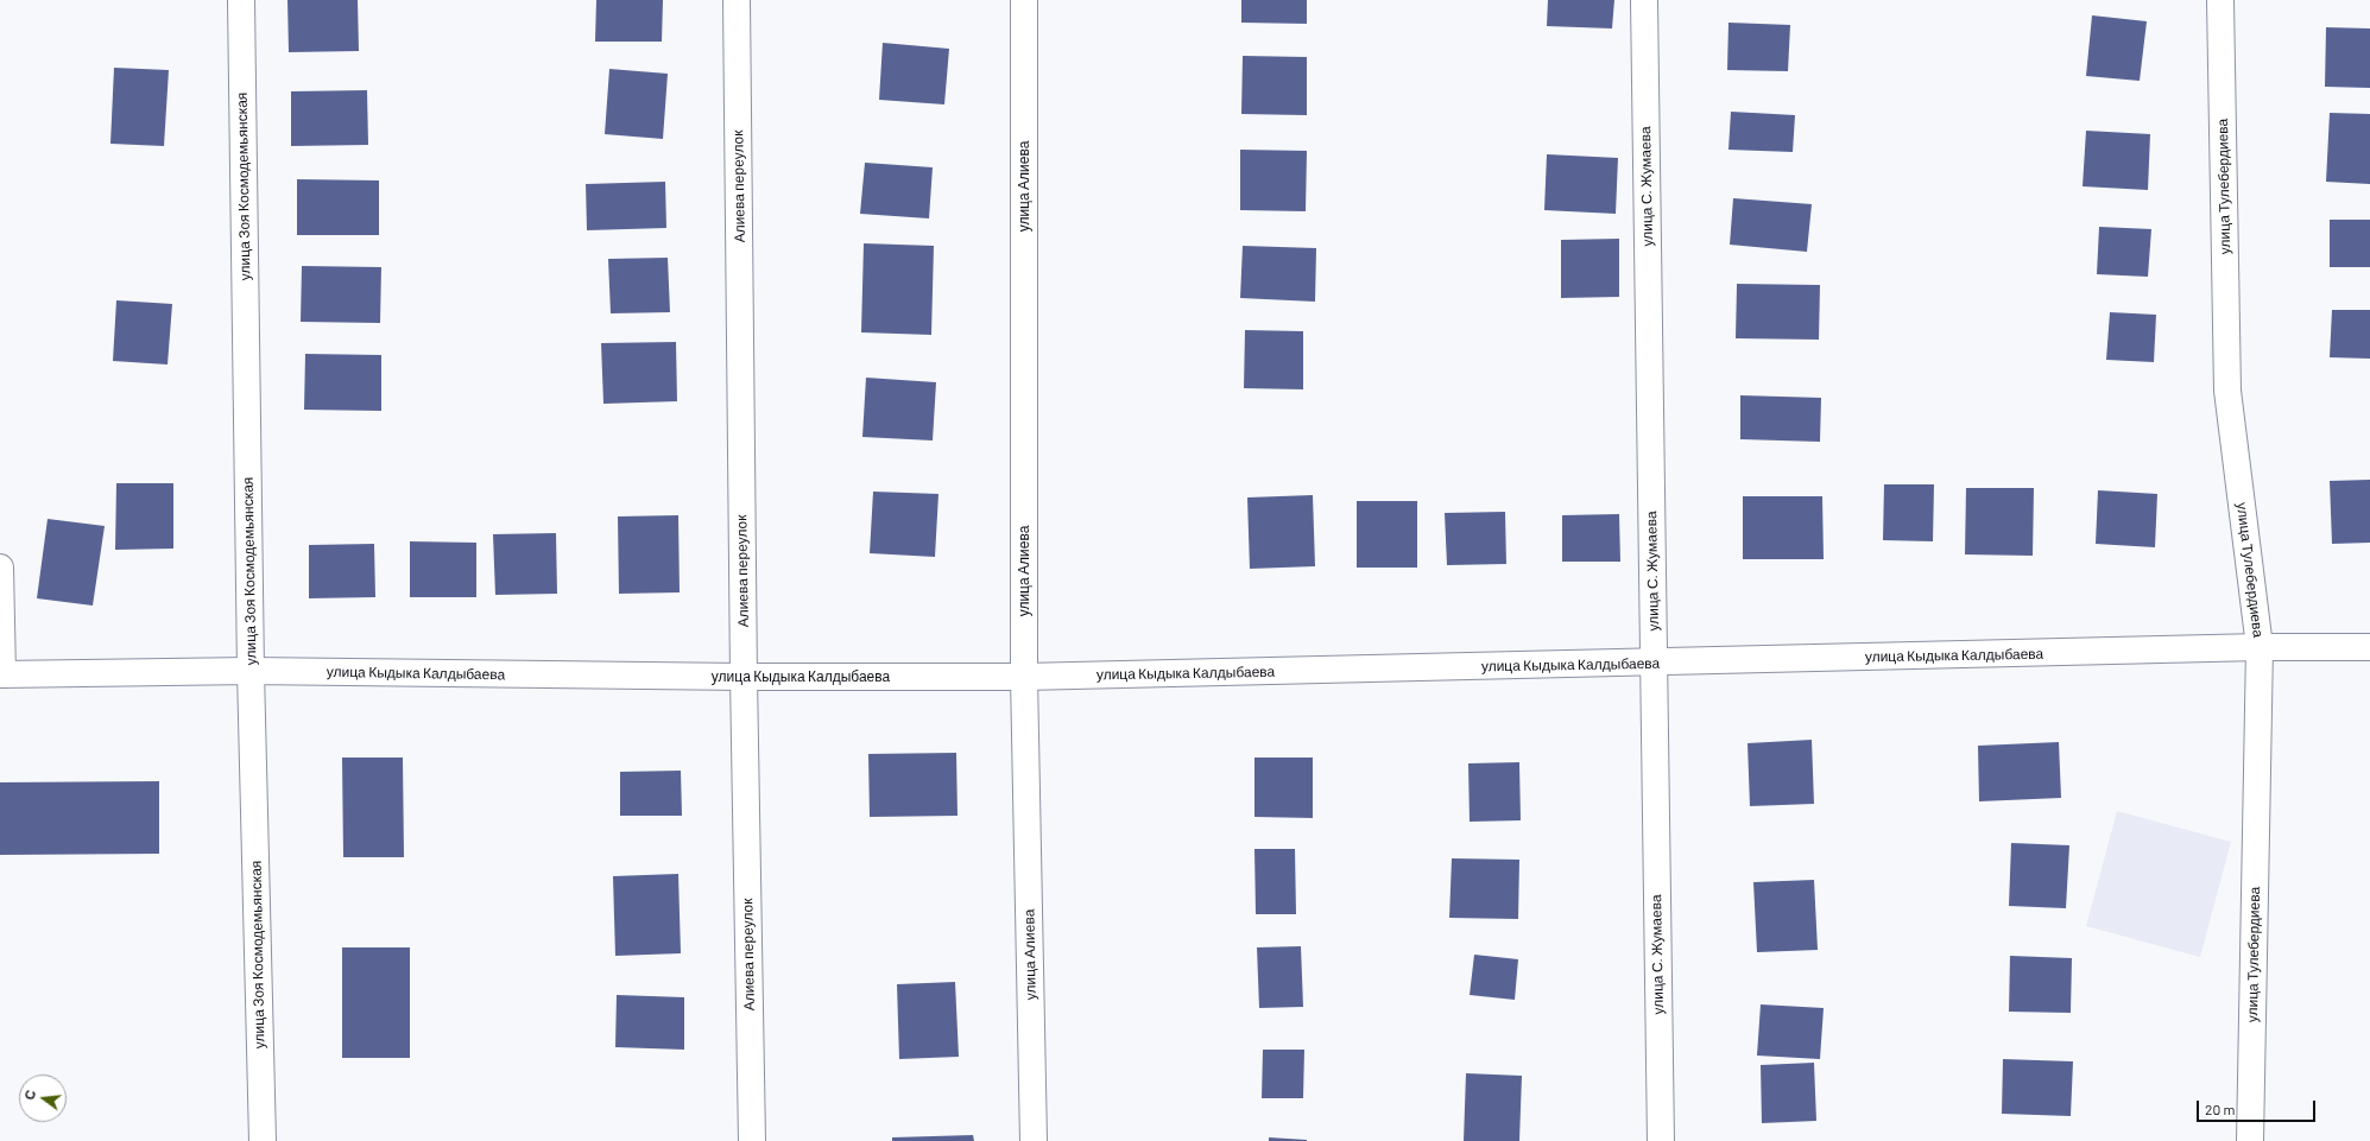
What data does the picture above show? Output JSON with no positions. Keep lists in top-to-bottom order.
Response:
{
  "streets": {
    "street": [
      "улица Зоя Космодемьянская",
      "Алиева переулок",
      "улица Алиева",
      "улица С. Жумаева",
      "улица Тулебердиева",
      "улица Кыдыка Калдыбаева"
    ]
  },
  "crossings": [
    ["улица Зоя Космодемьянская", "улица Кыдыка Калдыбаева"],
    ["Алиева переулок", "улица Кыдыка Калдыбаева"],
    ["улица Алиева", "улица Кыдыка Калдыбаева"],
    ["улица С. Жумаева", "улица Кыдыка Калдыбаева"],
    ["улица Тулебердиева", "улица Кыдыка Калдыбаева"]
  ],
  "scale_bar": "20 m",
  "north": "left"
}
